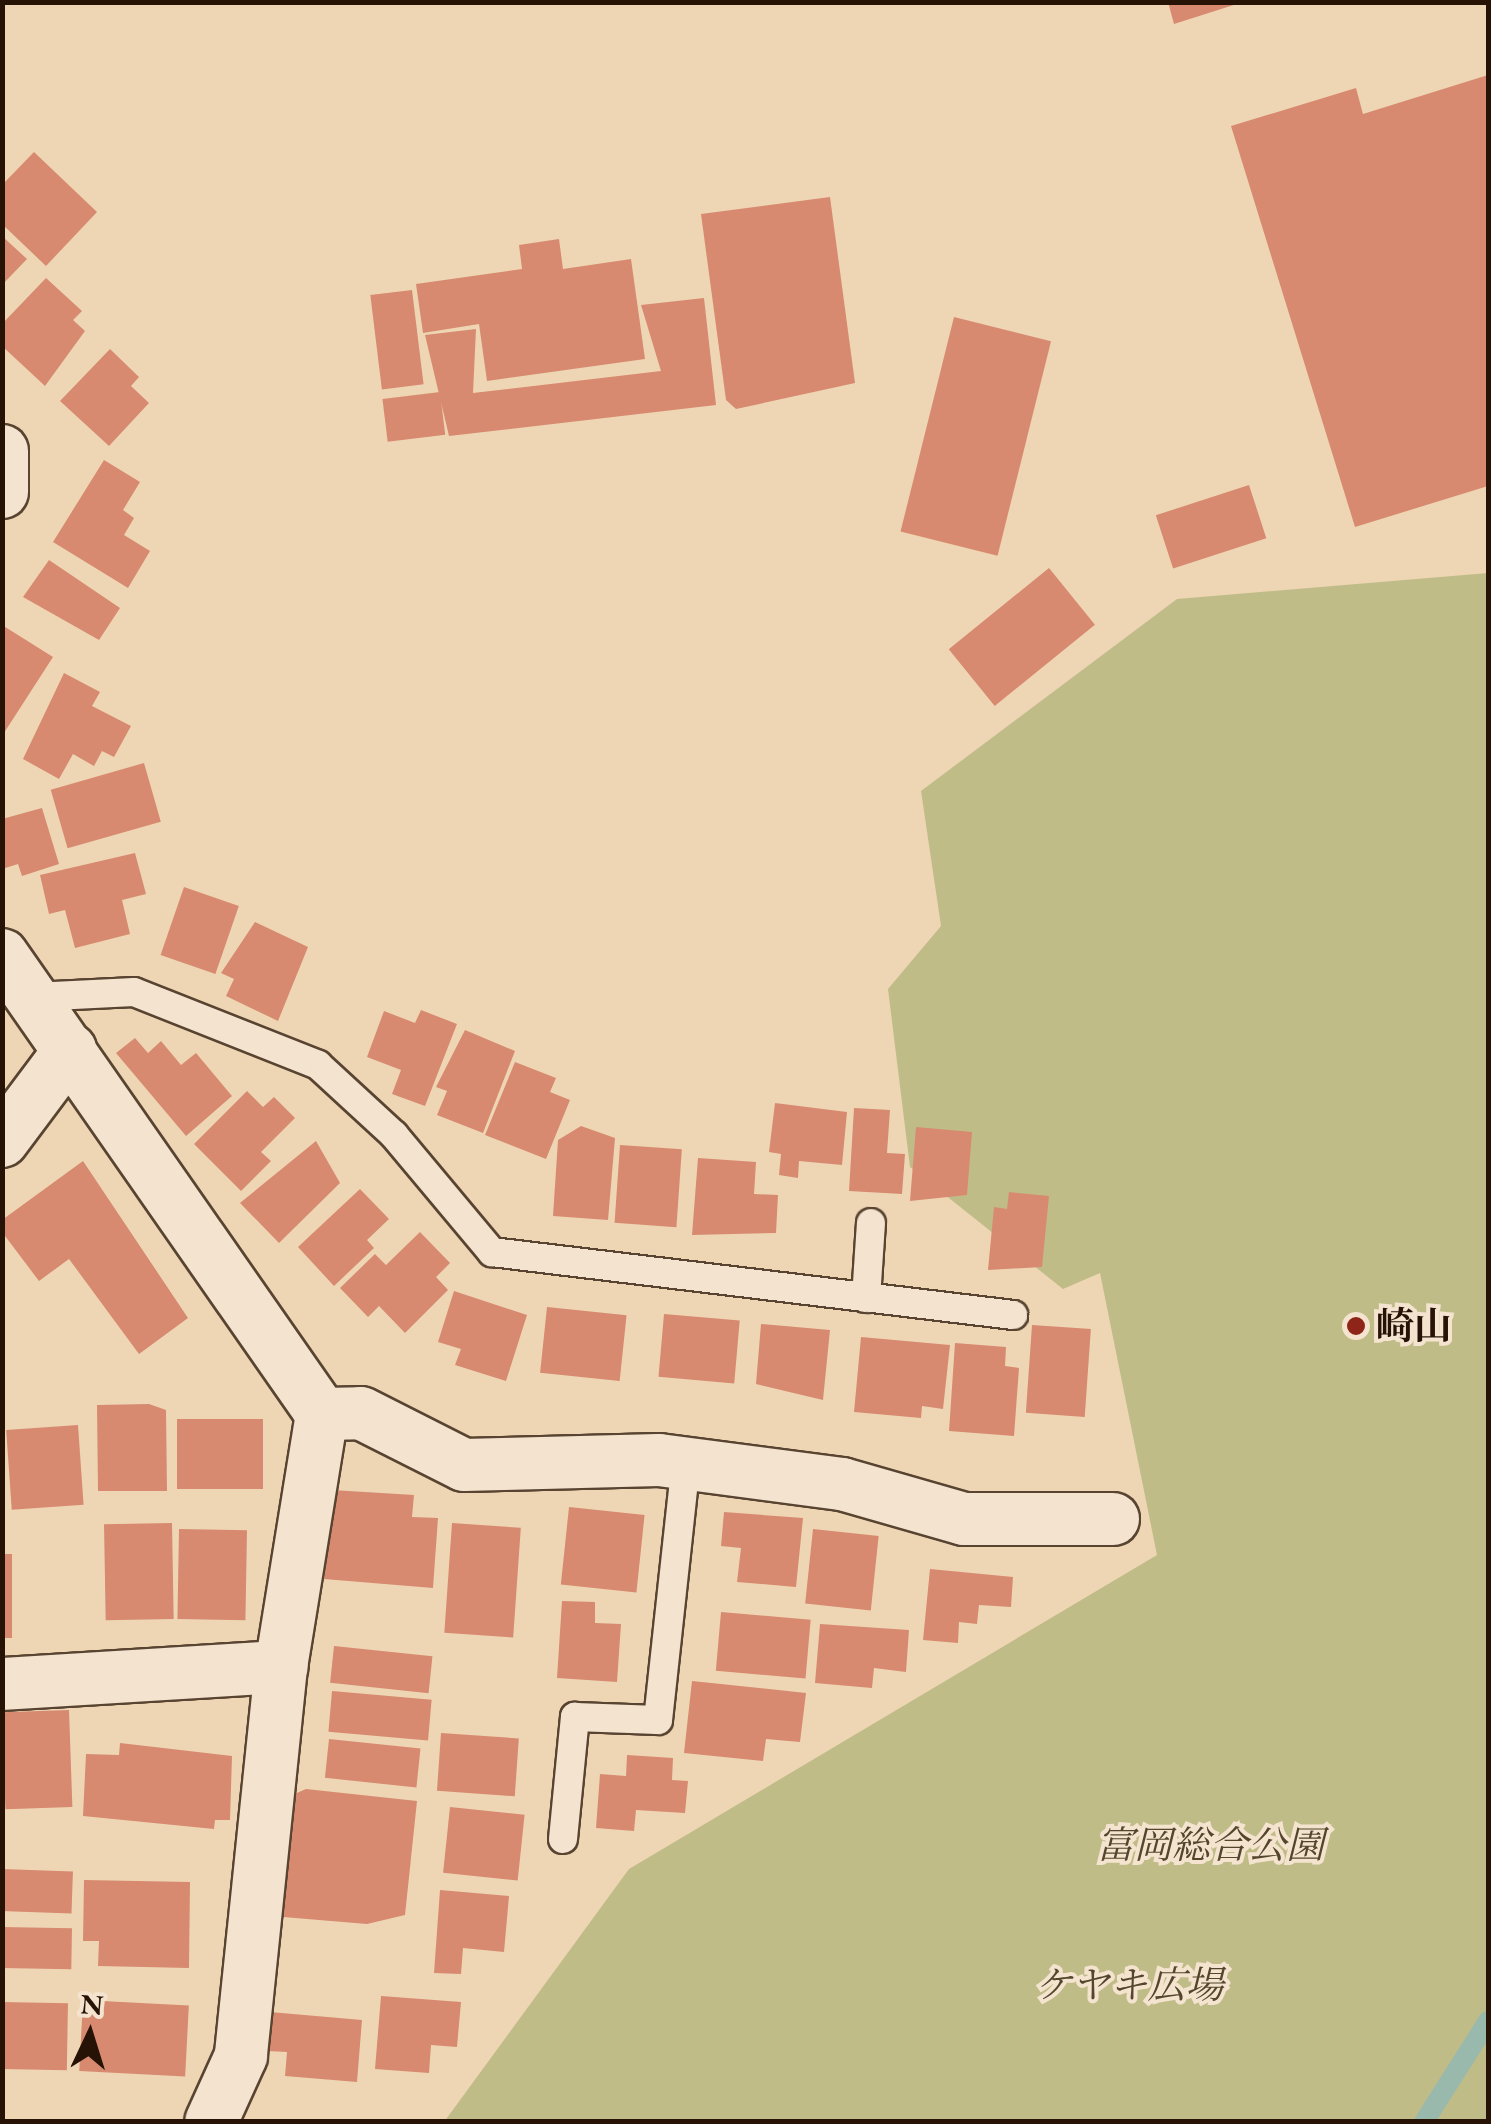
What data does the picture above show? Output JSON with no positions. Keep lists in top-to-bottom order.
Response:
{
  "parks": ["富岡総合公園", "ケヤキ広場"],
  "places": ["崎山"],
  "north": "top"
}
